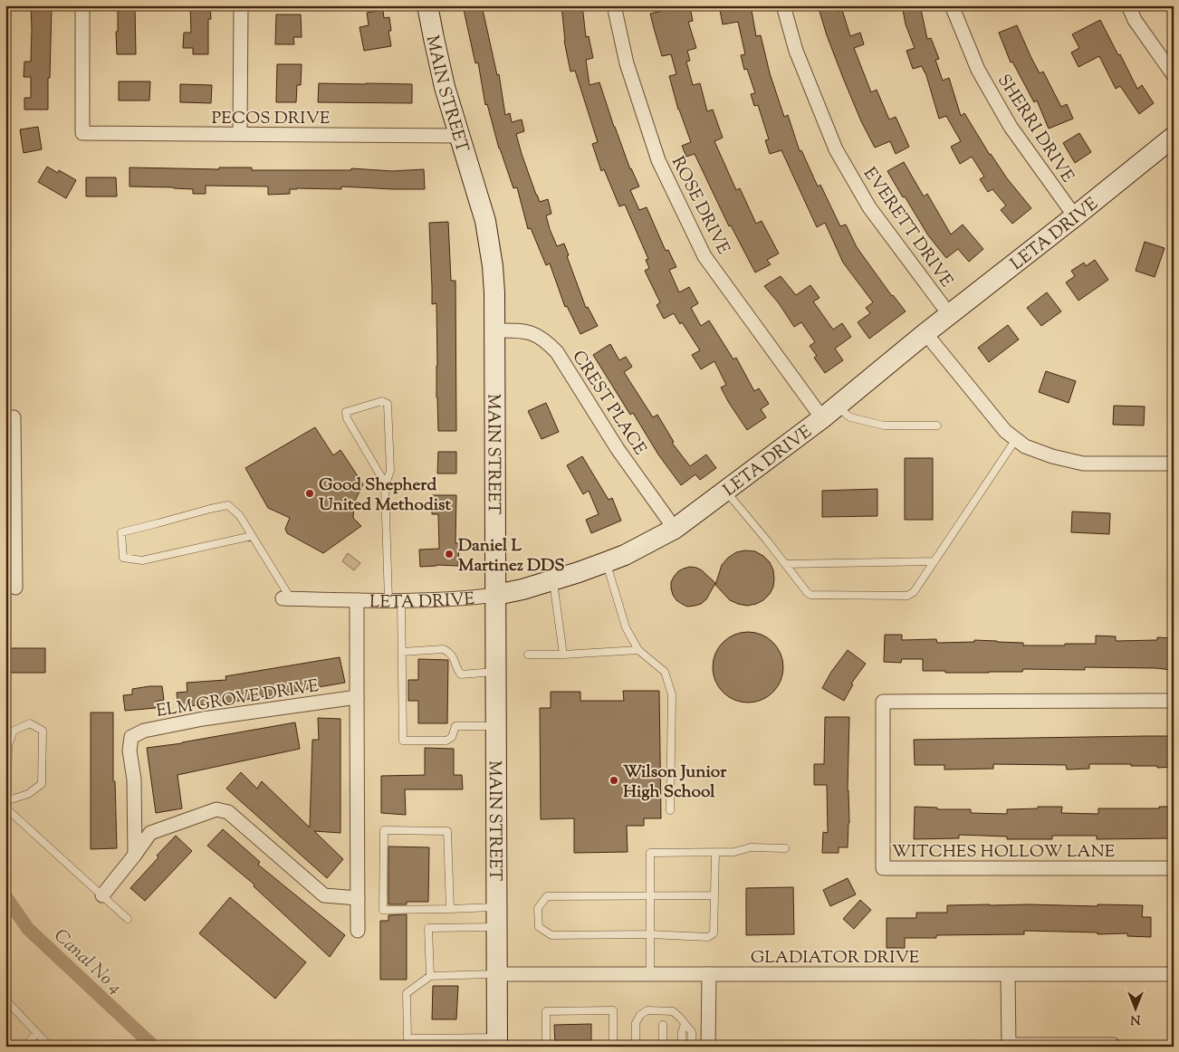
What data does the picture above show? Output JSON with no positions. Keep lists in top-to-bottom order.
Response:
{
  "streets": {
    "main road": ["MAIN STREET", "LETA DRIVE"],
    "street": [
      "PECOS DRIVE",
      "SHERRI DRIVE",
      "ROSE DRIVE",
      "EVERETT DRIVE",
      "CREST PLACE",
      "ELM GROVE DRIVE",
      "WITCHES HOLLOW LANE",
      "GLADIATOR DRIVE"
    ]
  },
  "crossings": [
    ["MAIN STREET", "PECOS DRIVE"],
    ["MAIN STREET", "LETA DRIVE"],
    ["MAIN STREET", "CREST PLACE"],
    ["MAIN STREET", "GLADIATOR DRIVE"],
    ["SHERRI DRIVE", "LETA DRIVE"],
    ["ROSE DRIVE", "LETA DRIVE"],
    ["EVERETT DRIVE", "LETA DRIVE"],
    ["LETA DRIVE", "CREST PLACE"]
  ],
  "water": ["Canal No 4"],
  "places": ["Good Shepherd United Methodist", "Daniel L Martinez DDS", "Wilson Junior High School"],
  "north": "bottom"
}
